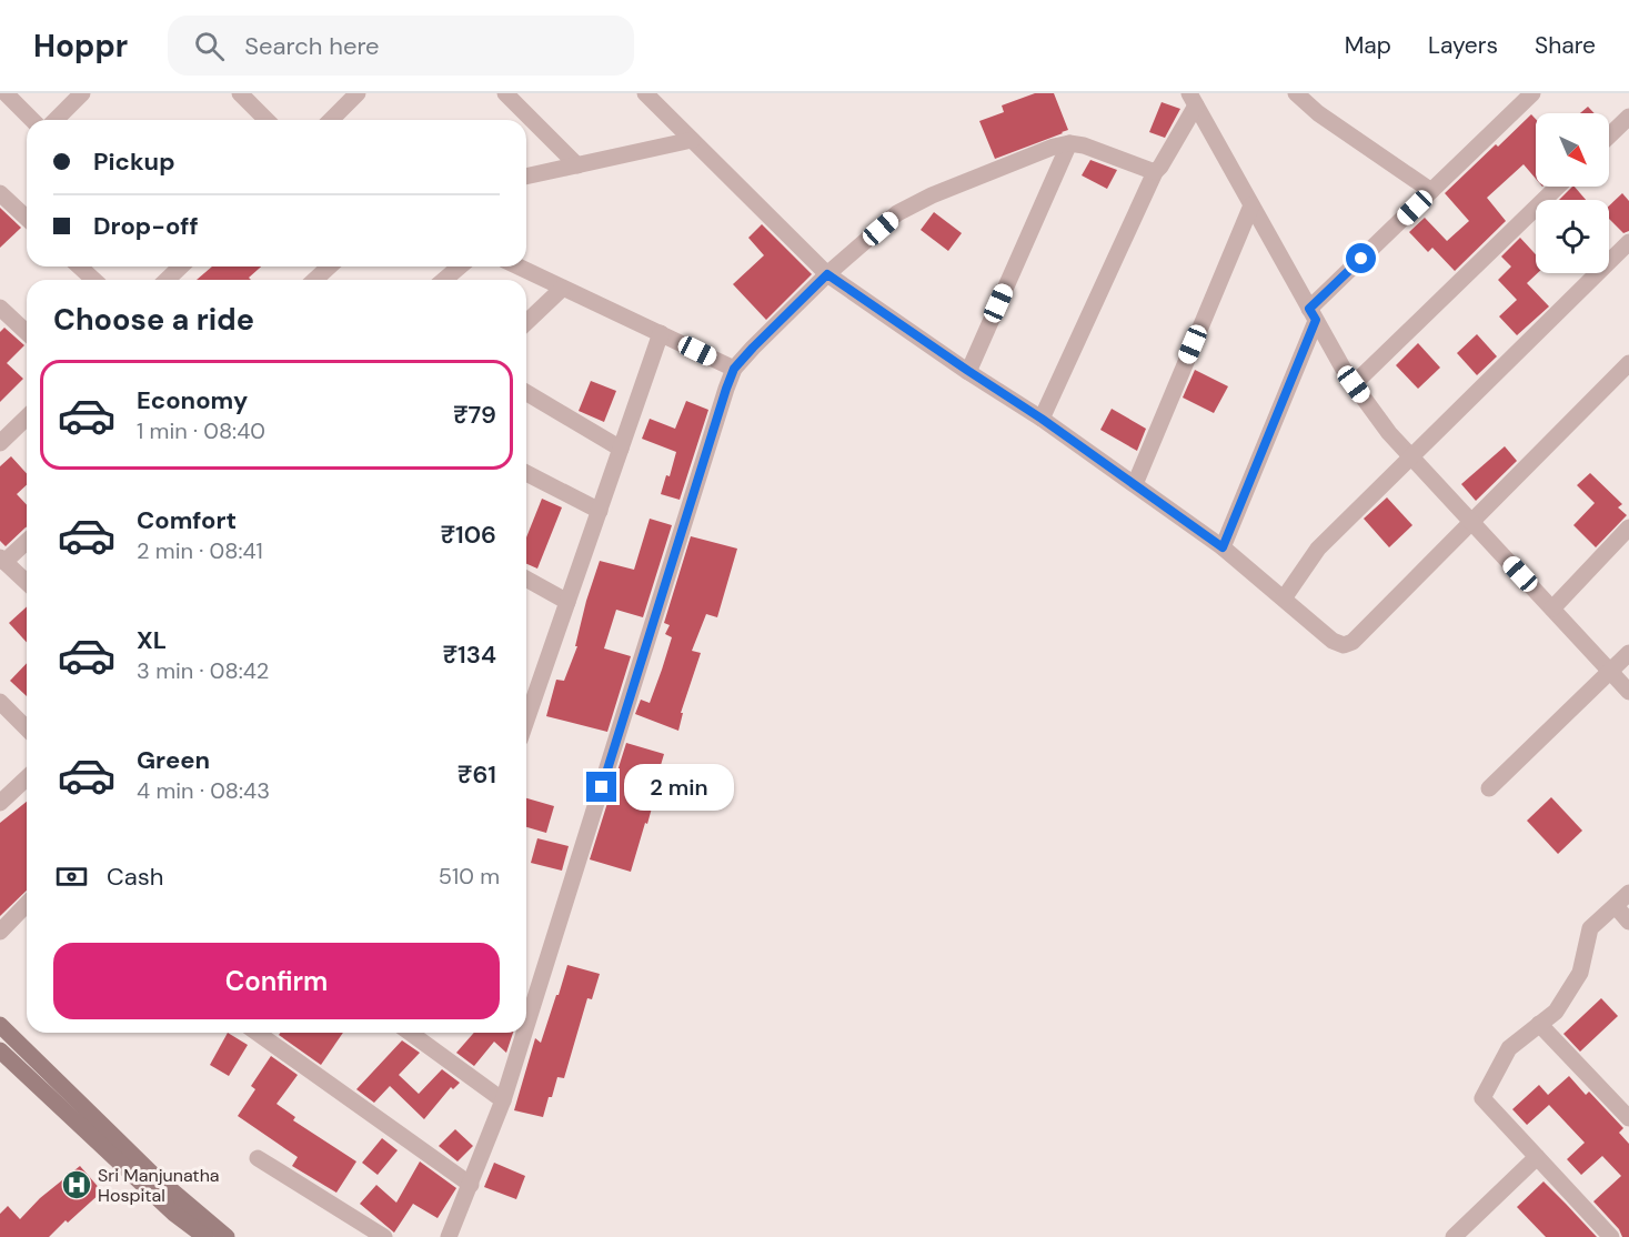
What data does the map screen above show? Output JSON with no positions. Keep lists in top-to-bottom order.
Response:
{
  "places": {
    "hospital": ["Sri Manjunatha Hospital"]
  },
  "north": "bottom right",
  "page": {
    "header": "Hoppr",
    "search": "Search here",
    "nav": ["Map", "Layers", "Share"],
    "banner": ["Pickup", "Drop-off"],
    "heading": "Choose a ride",
    "list": [
      {
        "name": "Economy",
        "note": "1 min · 08:40",
        "value": "₹79"
      },
      {
        "name": "Comfort",
        "note": "2 min · 08:41",
        "value": "₹106"
      },
      {
        "name": "XL",
        "note": "3 min · 08:42",
        "value": "₹134"
      },
      {
        "name": "Green",
        "note": "4 min · 08:43",
        "value": "₹61"
      }
    ],
    "bubble": "2 min",
    "pay": ["Cash", "510 m"],
    "buttons": "Confirm"
  }
}
